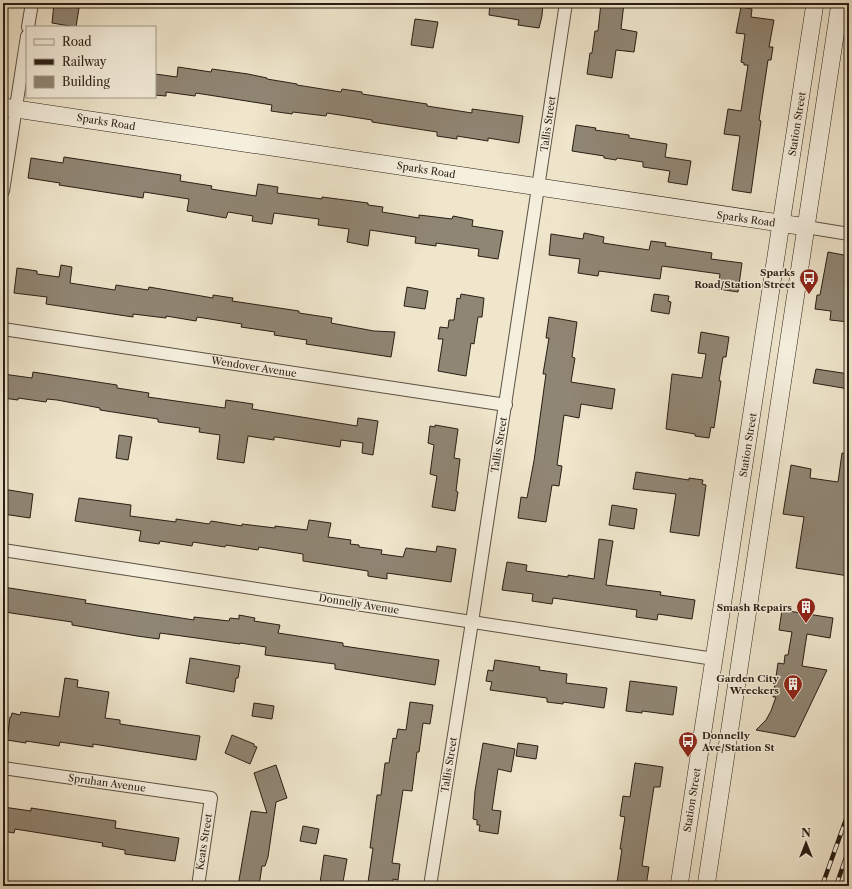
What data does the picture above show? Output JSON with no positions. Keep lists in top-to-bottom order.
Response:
{
  "streets": {
    "main road": ["Sparks Road", "Station Street"],
    "street": [
      "Tallis Street",
      "Wendover Avenue",
      "Donnelly Avenue",
      "Spruhan Avenue",
      "Keats Street"
    ]
  },
  "crossings": [
    ["Sparks Road", "Tallis Street"],
    ["Sparks Road", "Station Street"],
    ["Tallis Street", "Wendover Avenue"],
    ["Tallis Street", "Donnelly Avenue"],
    ["Station Street", "Donnelly Avenue"],
    ["Spruhan Avenue", "Keats Street"]
  ],
  "places": {
    "bus stop": ["Sparks Road/Station Street", "Donnelly Ave/Station St"],
    "building": ["Smash Repairs", "Garden City Wreckers"]
  },
  "legend": ["Road", "Railway", "Building"],
  "north": "top"
}
